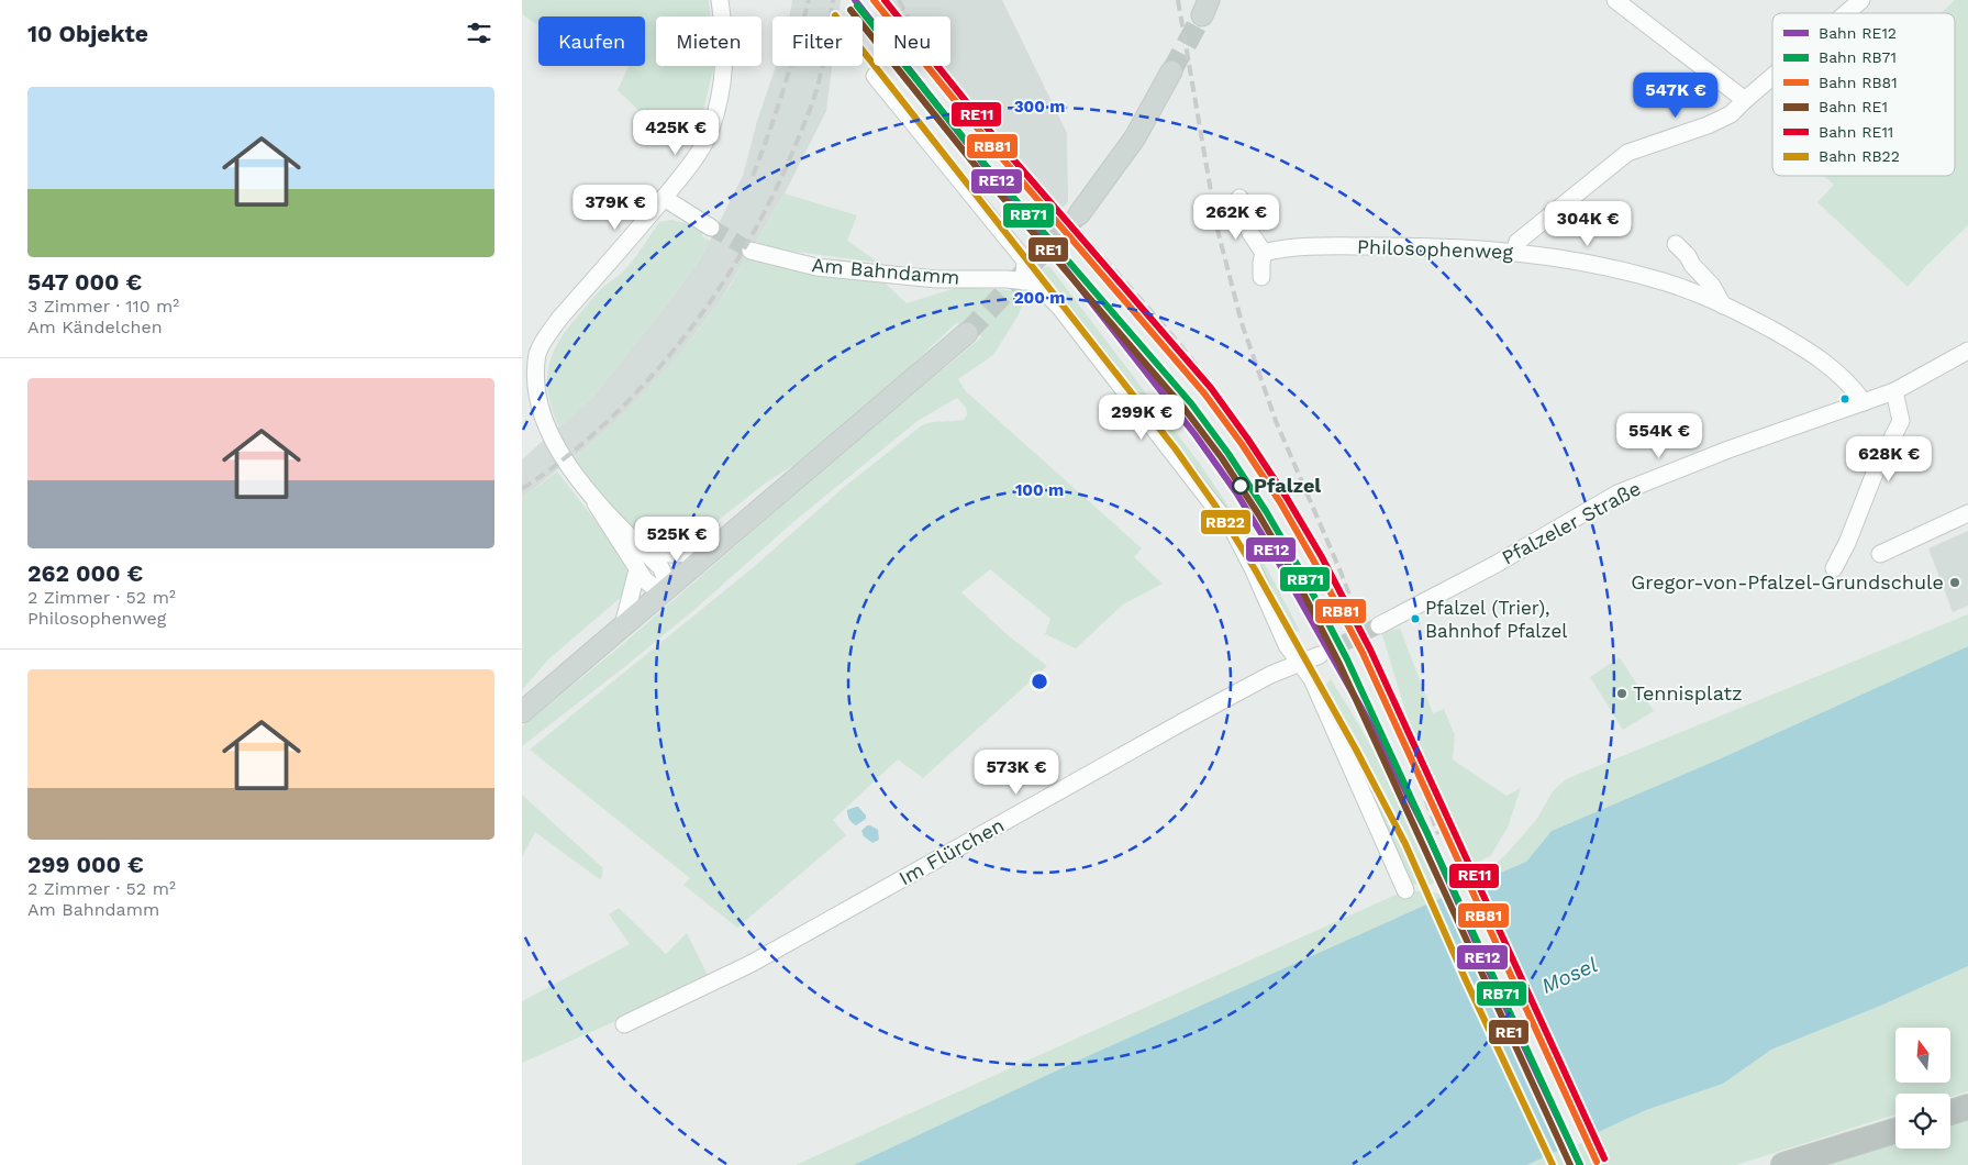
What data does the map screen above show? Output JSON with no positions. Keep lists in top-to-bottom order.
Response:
{
  "streets": {
    "street": [
      "Philosophenweg",
      "Am Bahndamm",
      "Pfalzeler Straße",
      "Im Flürchen"
    ]
  },
  "crossings": [
    ["Philosophenweg", "Pfalzeler Straße"],
    ["Am Bahndamm", "Im Flürchen"]
  ],
  "water": ["Mosel"],
  "places": [
    "Pfalzel",
    "Gregor-von-Pfalzel-Grundschule",
    "Pfalzel (Trier), Bahnhof Pfalzel",
    "Tennisplatz"
  ],
  "lines": [
    "rail line RE12",
    "rail line RB81",
    "rail line RE11",
    "rail line RB71",
    "rail line RE1",
    "rail line RB22"
  ],
  "legend": [
    "Bahn RE12",
    "Bahn RB71",
    "Bahn RB81",
    "Bahn RE1",
    "Bahn RE11",
    "Bahn RB22"
  ],
  "north": "top",
  "page": {
    "heading": "10 Objekte",
    "chip": [
      "Kaufen",
      "Mieten",
      "Filter",
      "Neu"
    ],
    "list": [
      {
        "name": "547 000 €",
        "note": "3 Zimmer · 110 m² · Am Kändelchen"
      },
      {
        "name": "262 000 €",
        "note": "2 Zimmer · 52 m² · Philosophenweg"
      },
      {
        "name": "299 000 €",
        "note": "2 Zimmer · 52 m² · Am Bahndamm"
      }
    ],
    "price": [
      "547K €",
      "425K €",
      "379K €",
      "262K €",
      "304K €",
      "299K €",
      "554K €",
      "628K €",
      "525K €",
      "573K €"
    ]
  },
  "rings": ["300 m", "200 m", "100 m"]
}
